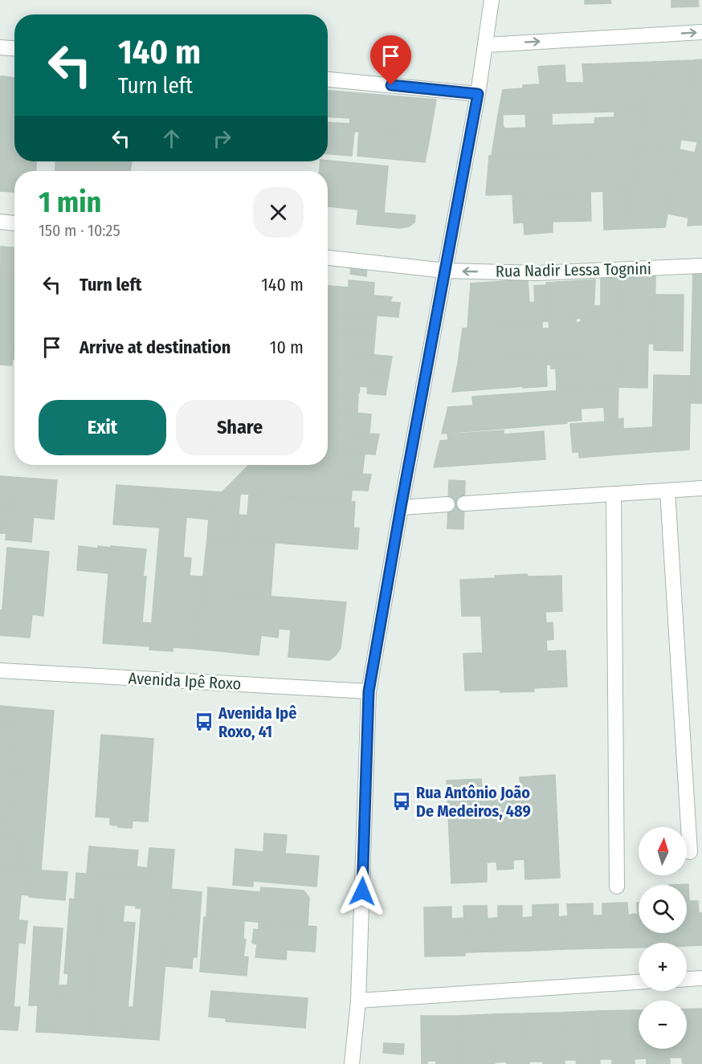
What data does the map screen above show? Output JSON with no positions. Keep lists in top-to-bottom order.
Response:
{
  "streets": {
    "street": ["Rua Nadir Lessa Tognini", "Avenida Ipê Roxo"]
  },
  "one_way": ["Rua Nadir Lessa Tognini"],
  "places": {
    "bus stop": ["Avenida Ipê Roxo, 41", "Rua Antônio João De Medeiros, 489"]
  },
  "north": "top",
  "page": {
    "turn": ["140 m", "Turn left"],
    "heading": ["1 min", "150 m · 10:25"],
    "list": [
      {
        "name": "Turn left",
        "value": "140 m"
      },
      {
        "name": "Arrive at destination",
        "value": "10 m"
      }
    ],
    "buttons": ["Exit", "Share"],
    "map_buttons": ["+", "−"]
  }
}
